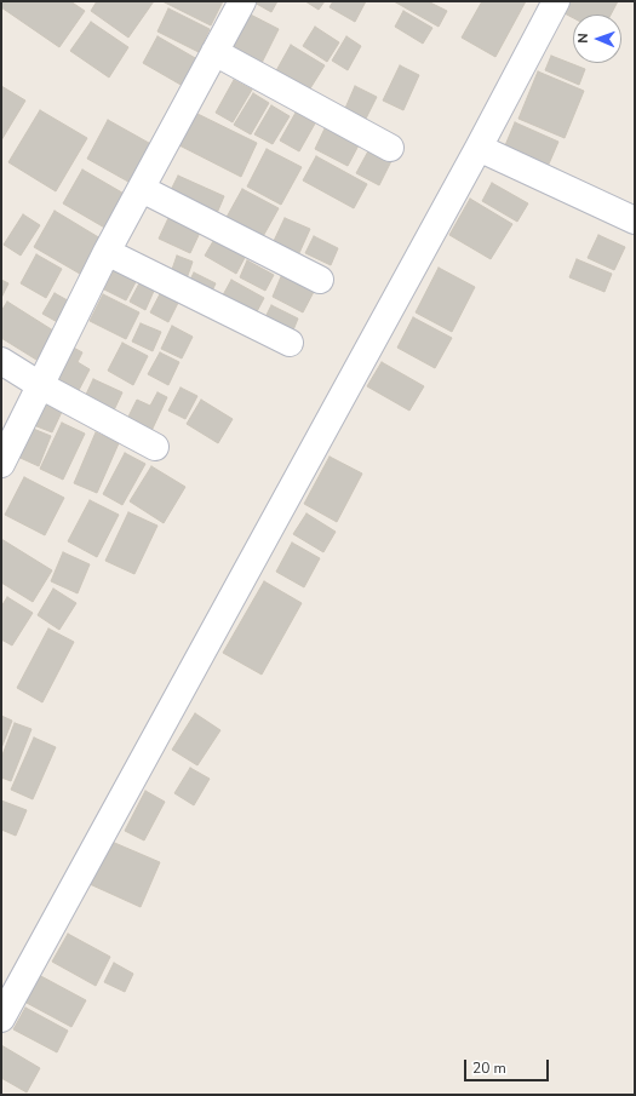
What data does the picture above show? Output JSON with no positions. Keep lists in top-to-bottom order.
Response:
{
  "scale_bar": "20 m",
  "north": "left"
}
